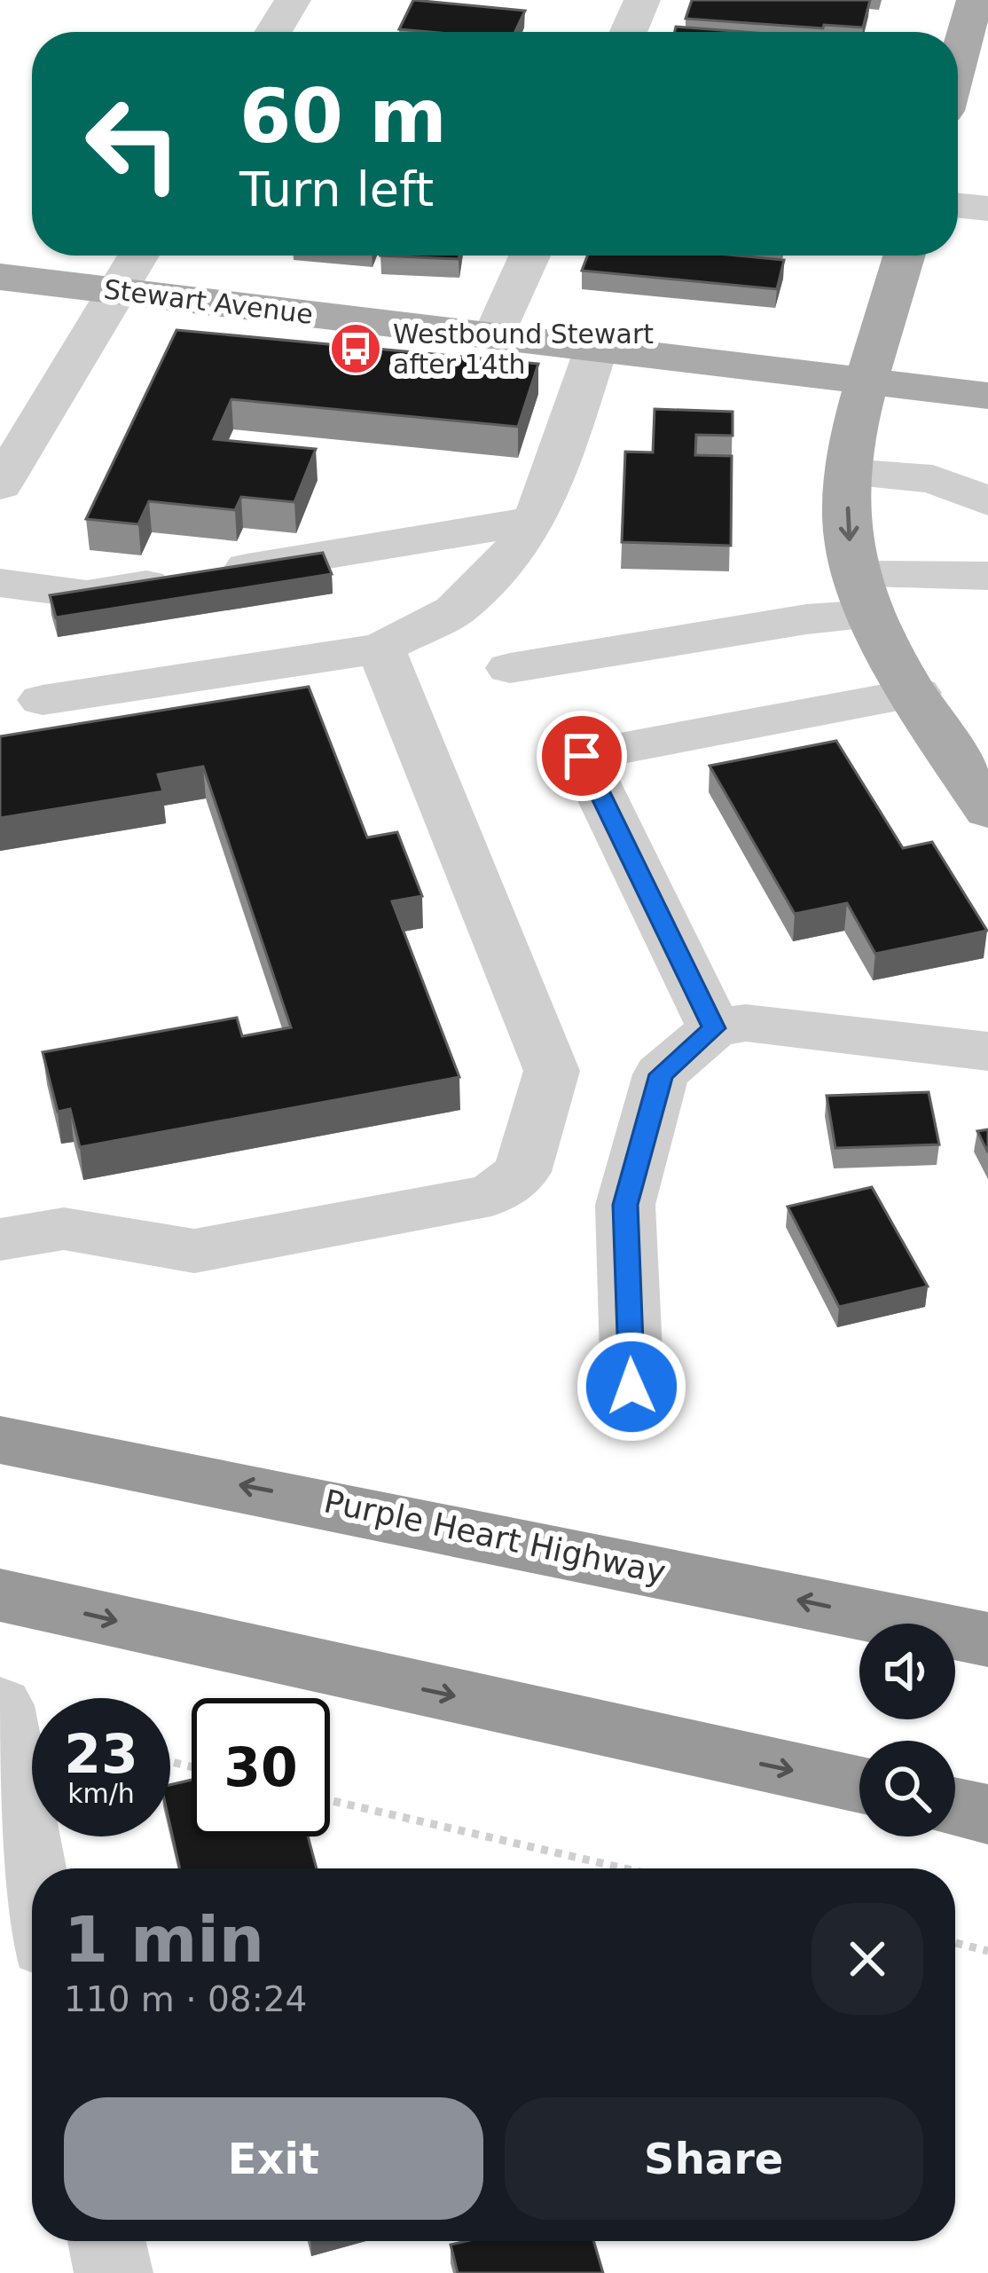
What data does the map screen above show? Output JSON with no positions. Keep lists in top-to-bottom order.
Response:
{
  "streets": {
    "highway": ["Purple Heart Highway"],
    "main road": ["Stewart Avenue"]
  },
  "places": {
    "bus stop": ["Westbound Stewart after 14th"]
  },
  "page": {
    "turn": ["60 m", "Turn left"],
    "speed": "23 km/h",
    "limit": "30",
    "heading": ["1 min", "110 m · 08:24"],
    "buttons": ["Exit", "Share"]
  }
}
